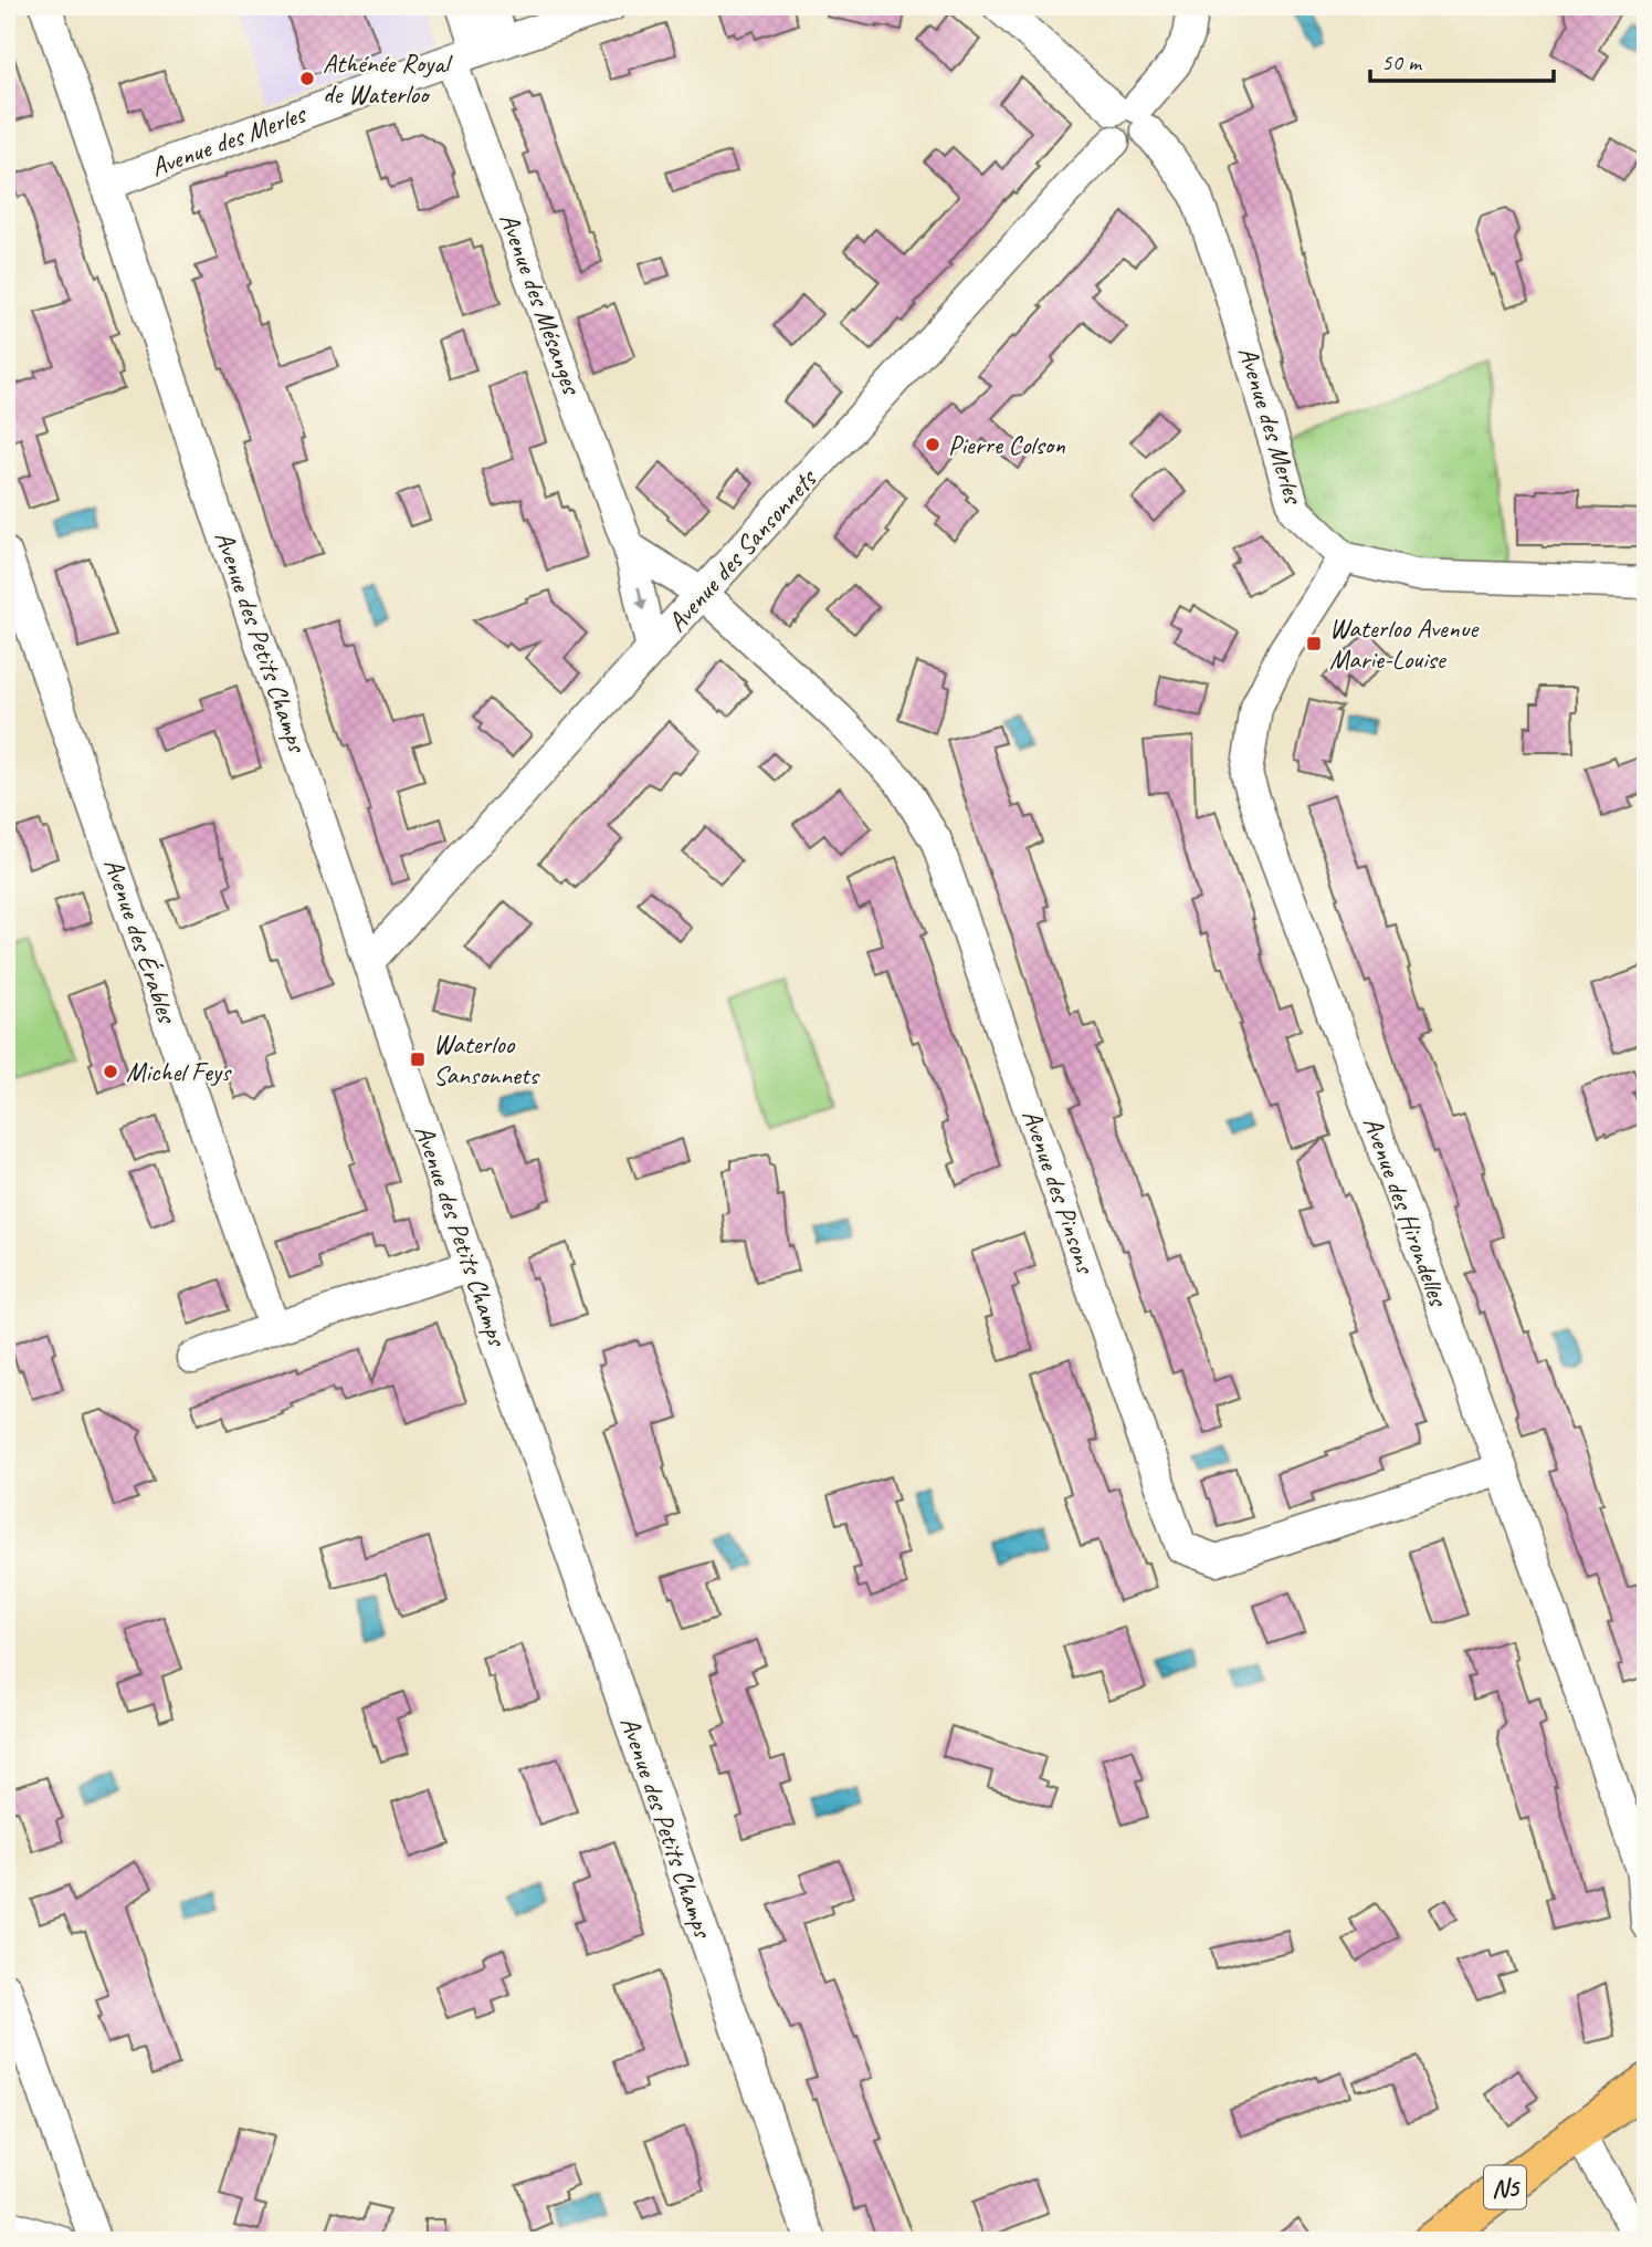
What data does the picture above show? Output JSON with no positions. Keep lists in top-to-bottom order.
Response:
{
  "streets": {
    "main road": ["N5"],
    "street": [
      "Avenue des Merles",
      "Avenue des Mésanges",
      "Avenue des Sansonnets",
      "Avenue des Petits Champs",
      "Avenue des Érables",
      "Avenue des Pinsons",
      "Avenue des Hirondelles"
    ]
  },
  "crossings": [
    ["Avenue des Merles", "Avenue des Mésanges"],
    ["Avenue des Merles", "Avenue des Sansonnets"],
    ["Avenue des Merles", "Avenue des Petits Champs"],
    ["Avenue des Merles", "Avenue des Hirondelles"],
    ["Avenue des Mésanges", "Avenue des Sansonnets"],
    ["Avenue des Sansonnets", "Avenue des Petits Champs"],
    ["Avenue des Sansonnets", "Avenue des Pinsons"],
    ["Avenue des Pinsons", "Avenue des Hirondelles"]
  ],
  "places": {
    "other": ["Athénée Royal de Waterloo", "Pierre Colson", "Michel Feys"],
    "transit": ["Waterloo Avenue Marie-Louise", "Waterloo Sansonnets"]
  },
  "scale_bar": "50 m"
}
